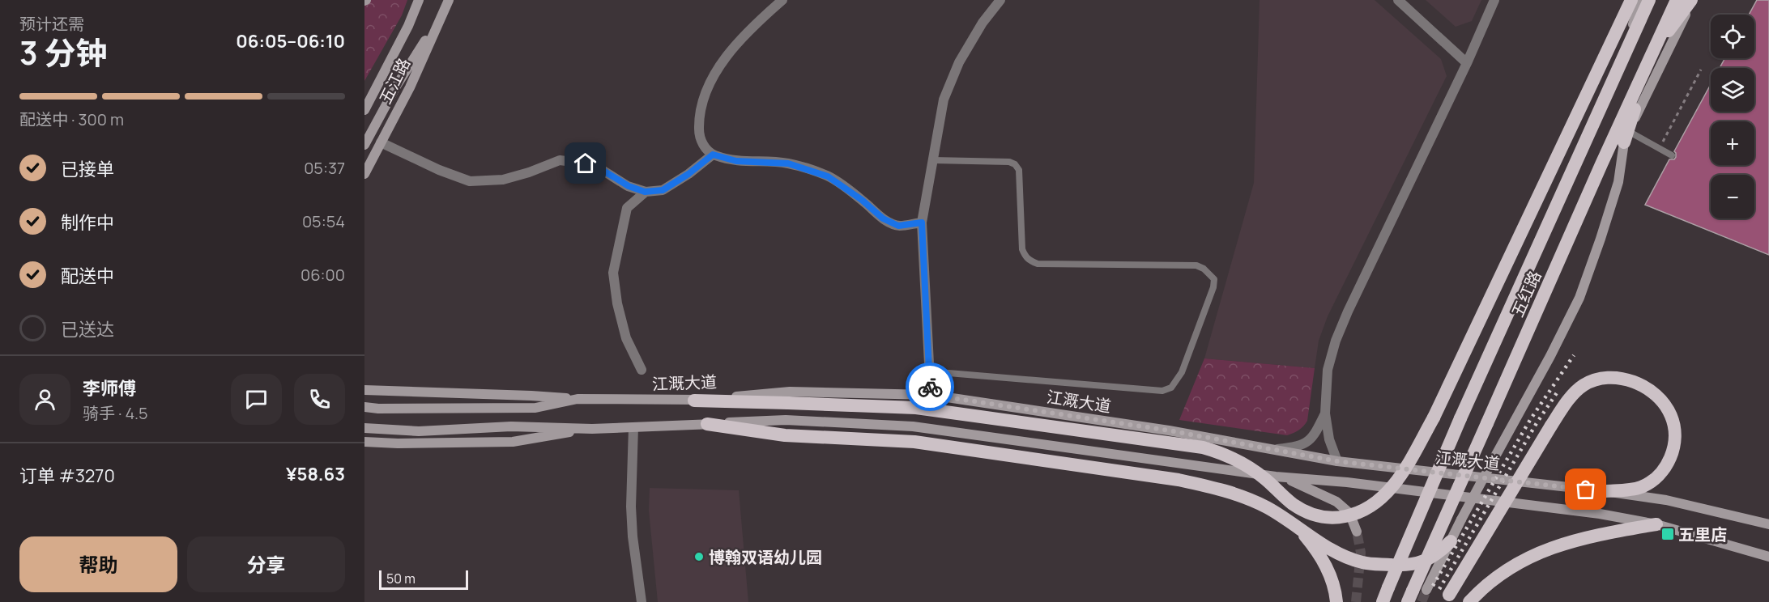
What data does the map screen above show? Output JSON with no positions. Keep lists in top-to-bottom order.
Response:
{
  "streets": {
    "highway": ["五红路"],
    "main road": ["五江路", "江溉大道"]
  },
  "places": {
    "transit": ["五里店"],
    "other": ["博翰双语幼儿园"]
  },
  "scale_bar": "50 m",
  "page": {
    "heading": ["3 分钟", "预计还需", "06:05–06:10"],
    "panel": [
      "李师傅",
      "骑手 · 4.5",
      "订单 #3270",
      "¥58.63"
    ],
    "map_buttons": ["+", "−"],
    "bar": "配送中 · 300 m",
    "list": [
      ["已接单", "05:37"],
      ["制作中", "05:54"],
      ["配送中", "06:00"],
      "已送达"
    ],
    "buttons": ["帮助", "分享"],
    "scale": "50 m"
  }
}
